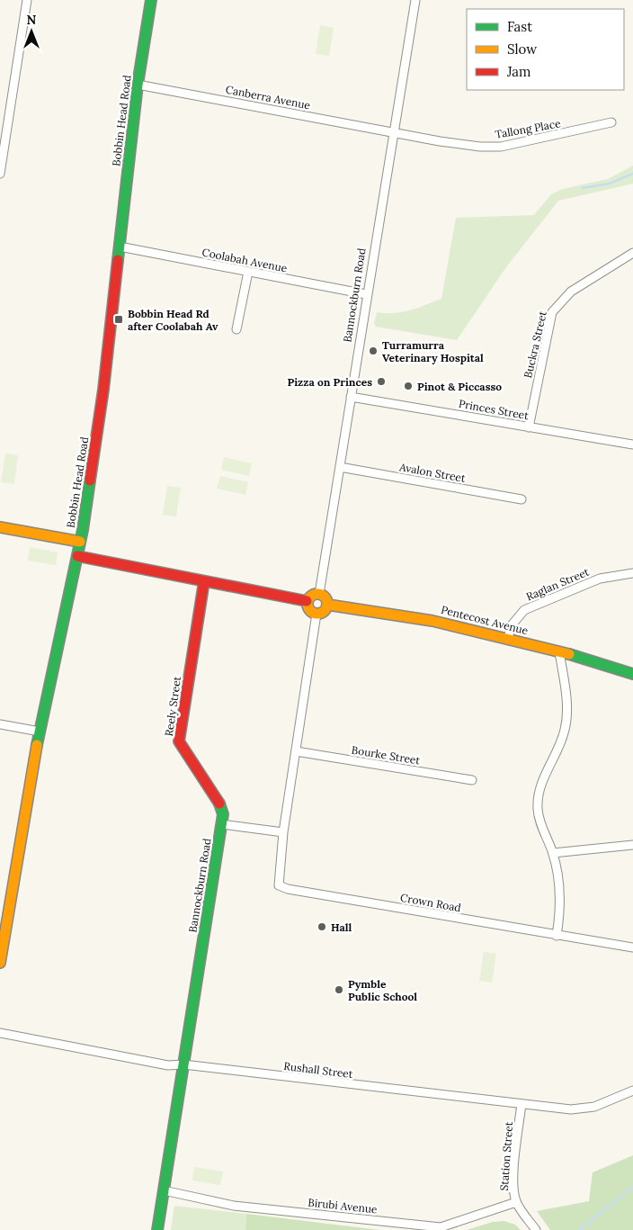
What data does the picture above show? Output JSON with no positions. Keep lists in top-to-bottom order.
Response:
{
  "streets": {
    "street": [
      "Canberra Avenue",
      "Bobbin Head Road",
      "Tallong Place",
      "Coolabah Avenue",
      "Bannockburn Road",
      "Buckra Street",
      "Princes Street",
      "Avalon Street",
      "Raglan Street",
      "Pentecost Avenue",
      "Reely Street",
      "Bourke Street",
      "Crown Road",
      "Rushall Street",
      "Station Street",
      "Birubi Avenue"
    ]
  },
  "crossings": [
    ["Canberra Avenue", "Bobbin Head Road"],
    ["Canberra Avenue", "Tallong Place"],
    ["Canberra Avenue", "Bannockburn Road"],
    ["Bobbin Head Road", "Coolabah Avenue"],
    ["Tallong Place", "Bannockburn Road"],
    ["Coolabah Avenue", "Bannockburn Road"],
    ["Bannockburn Road", "Princes Street"],
    ["Bannockburn Road", "Avalon Street"],
    ["Bannockburn Road", "Pentecost Avenue"],
    ["Bannockburn Road", "Reely Street"],
    ["Bannockburn Road", "Rushall Street"],
    ["Bannockburn Road", "Birubi Avenue"],
    ["Buckra Street", "Princes Street"],
    ["Raglan Street", "Pentecost Avenue"],
    ["Rushall Street", "Station Street"],
    ["Station Street", "Birubi Avenue"]
  ],
  "places": {
    "transit": ["Bobbin Head Rd after Coolabah Av"],
    "other": [
      "Turramurra Veterinary Hospital",
      "Pizza on Princes",
      "Pinot & Piccasso",
      "Hall",
      "Pymble Public School"
    ]
  },
  "legend": ["Fast", "Slow", "Jam"],
  "north": "top"
}
